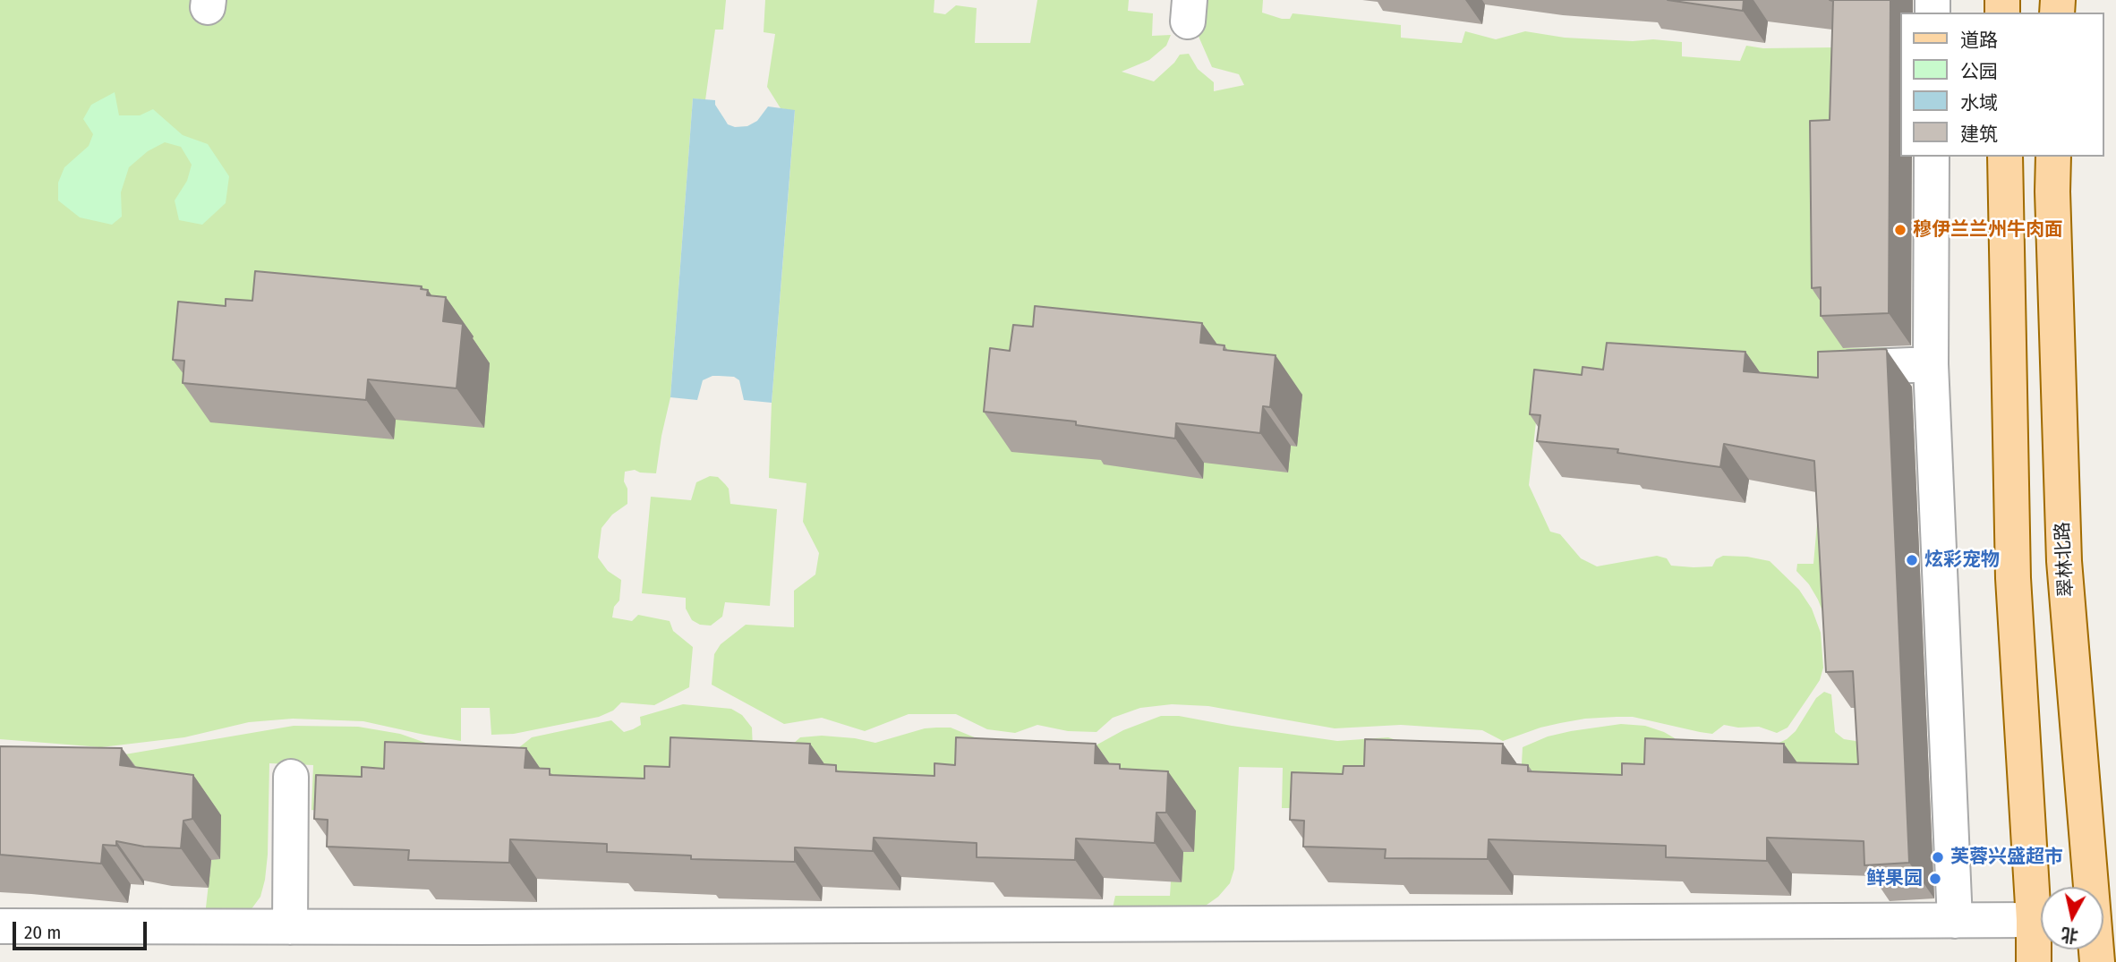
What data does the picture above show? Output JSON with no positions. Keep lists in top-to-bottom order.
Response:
{
  "streets": {
    "main road": ["翠林北路"]
  },
  "places": [
    "穆伊兰兰州牛肉面",
    "炫彩宠物",
    "芙蓉兴盛超市",
    "鲜果园"
  ],
  "legend": [
    "道路",
    "公园",
    "水域",
    "建筑"
  ],
  "scale_bar": "20 m",
  "north": "bottom"
}
